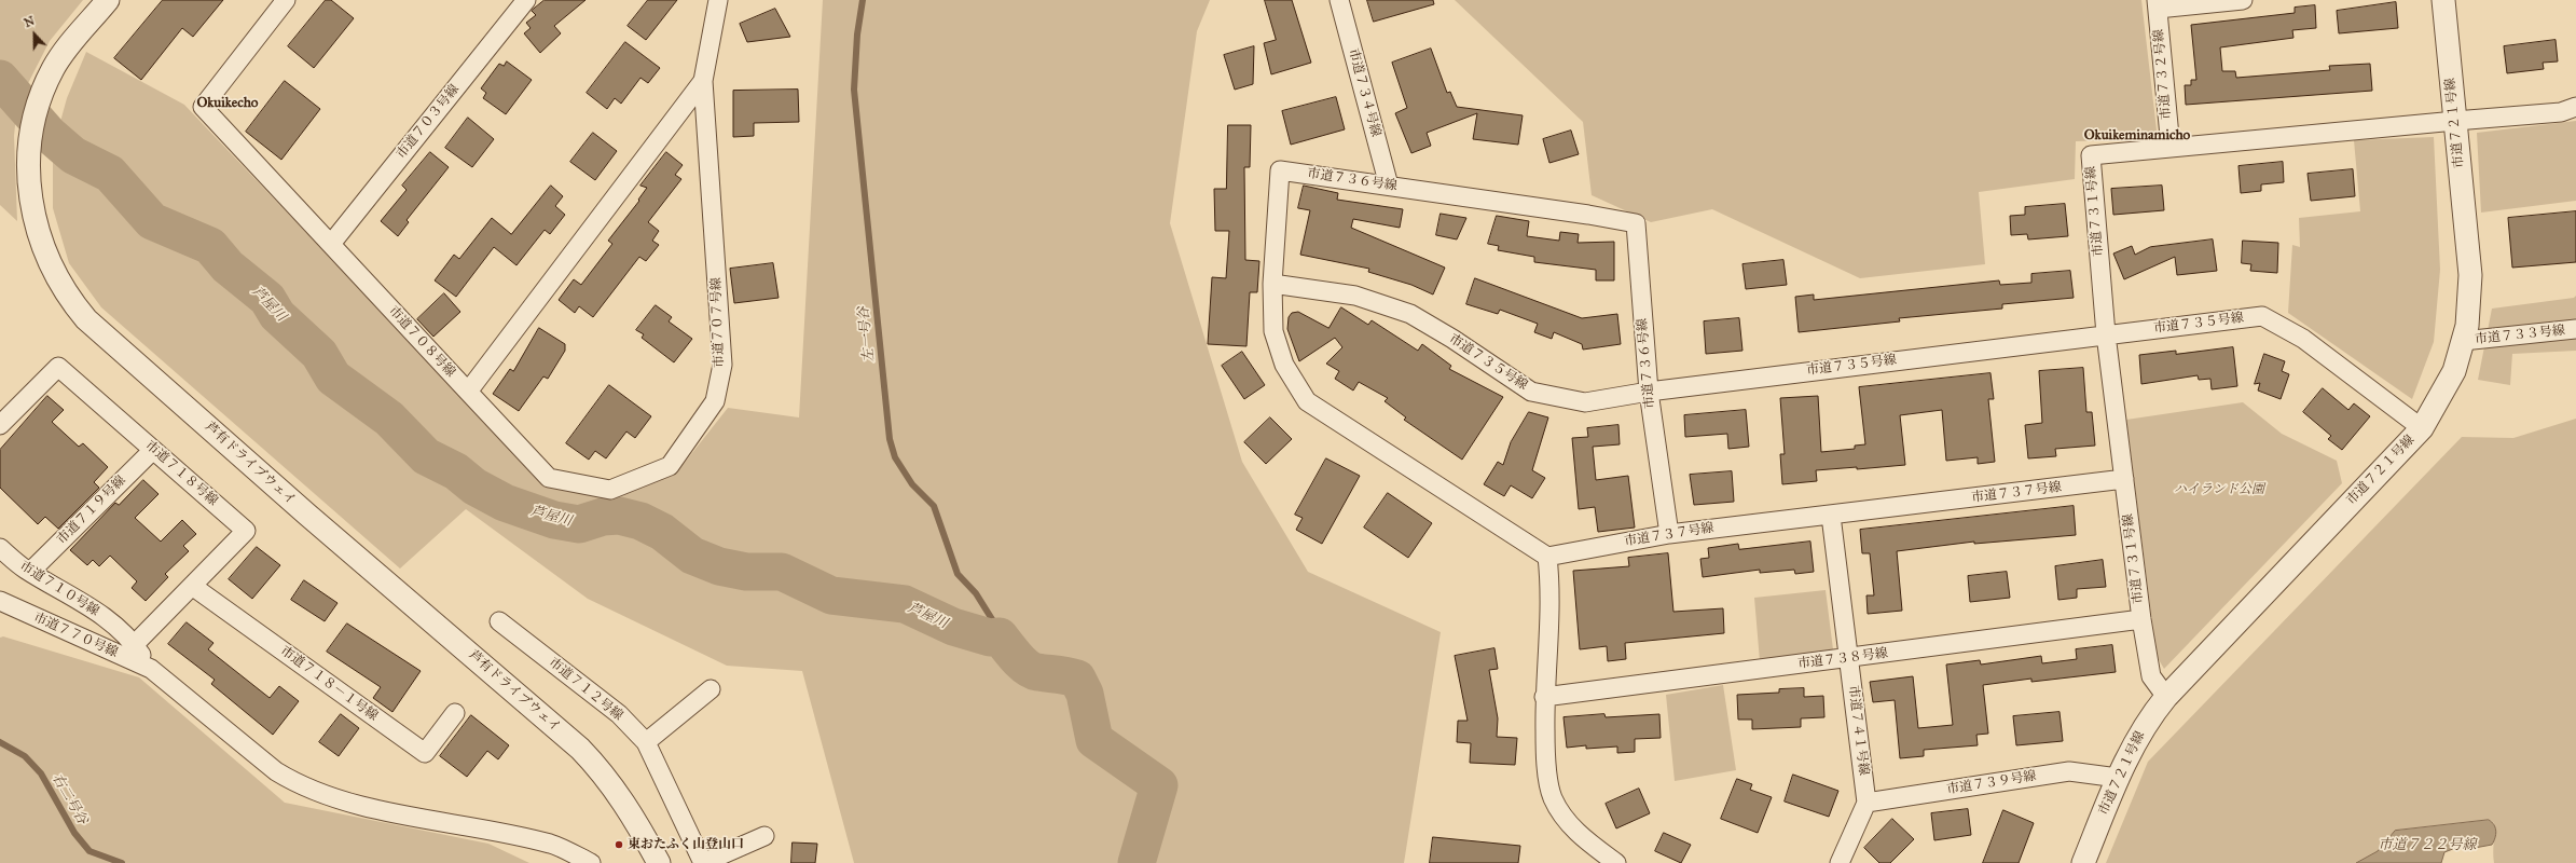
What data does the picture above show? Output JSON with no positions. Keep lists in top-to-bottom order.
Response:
{
  "streets": {
    "street": [
      "市道７３２号線",
      "市道７３４号線",
      "市道７０３号線",
      "市道７２１号線",
      "市道７３６号線",
      "市道７３１号線",
      "市道７０７号線",
      "市道７３５号線",
      "市道７３３号線",
      "市道７０８号線",
      "芦有ドライブウェイ",
      "市道７１８号線",
      "市道７３７号線",
      "市道７１９号線",
      "市道７１０号線",
      "市道７７０号線",
      "市道７３８号線",
      "市道７１８－１号線",
      "市道７１２号線",
      "市道７４１号線",
      "市道７３９号線"
    ]
  },
  "crossings": [
    ["市道７３２号線", "市道７３１号線"],
    ["市道７３４号線", "市道７３６号線"],
    ["市道７０３号線", "市道７０８号線"],
    ["市道７２１号線", "市道７３１号線"],
    ["市道７２１号線", "市道７３５号線"],
    ["市道７２１号線", "市道７３３号線"],
    ["市道７２１号線", "市道７３９号線"],
    ["市道７３６号線", "市道７３５号線"],
    ["市道７３６号線", "市道７３７号線"],
    ["市道７３１号線", "市道７３５号線"],
    ["市道７３１号線", "市道７３７号線"],
    ["市道７３１号線", "市道７３８号線"],
    ["市道７０７号線", "市道７０８号線"],
    ["市道７１８号線", "市道７１９号線"],
    ["市道７１８号線", "市道７１０号線"],
    ["市道７１８号線", "市道７１８－１号線"],
    ["市道７３７号線", "市道７４１号線"],
    ["市道７１９号線", "市道７１０号線"],
    ["市道７１０号線", "市道７７０号線"],
    ["市道７３８号線", "市道７４１号線"],
    ["市道７４１号線", "市道７３９号線"]
  ],
  "districts": ["Okuikecho", "Okuikeminamicho"],
  "water": [
    "芦屋川",
    "左一号谷",
    "右二号谷",
    "市道７２２号線"
  ],
  "parks": ["ハイランド公園"],
  "places": ["東おたふく山登山口"],
  "north": "top"
}
